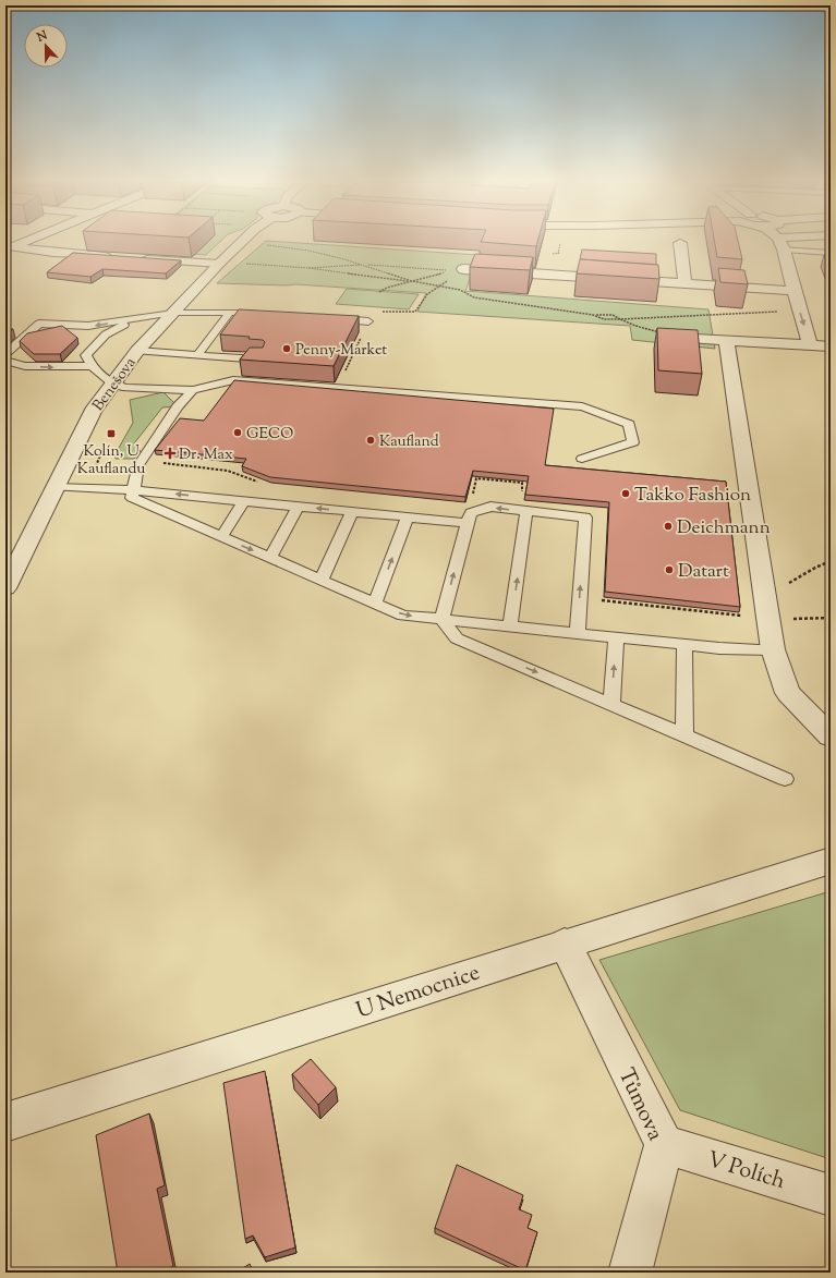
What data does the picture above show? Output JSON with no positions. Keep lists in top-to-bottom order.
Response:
{
  "streets": {
    "street": [
      "Benešova",
      "U Nemocnice",
      "Tůmova",
      "V Polích"
    ]
  },
  "crossings": [
    ["U Nemocnice", "Tůmova"],
    ["Tůmova", "V Polích"]
  ],
  "places": {
    "other": [
      "Penny-Market",
      "GECO",
      "Kaufland",
      "Takko Fashion",
      "Deichmann",
      "Datart"
    ],
    "transit": ["Kolín, U Kauflandu"],
    "health": ["Dr. Max"]
  },
  "north": "top"
}
